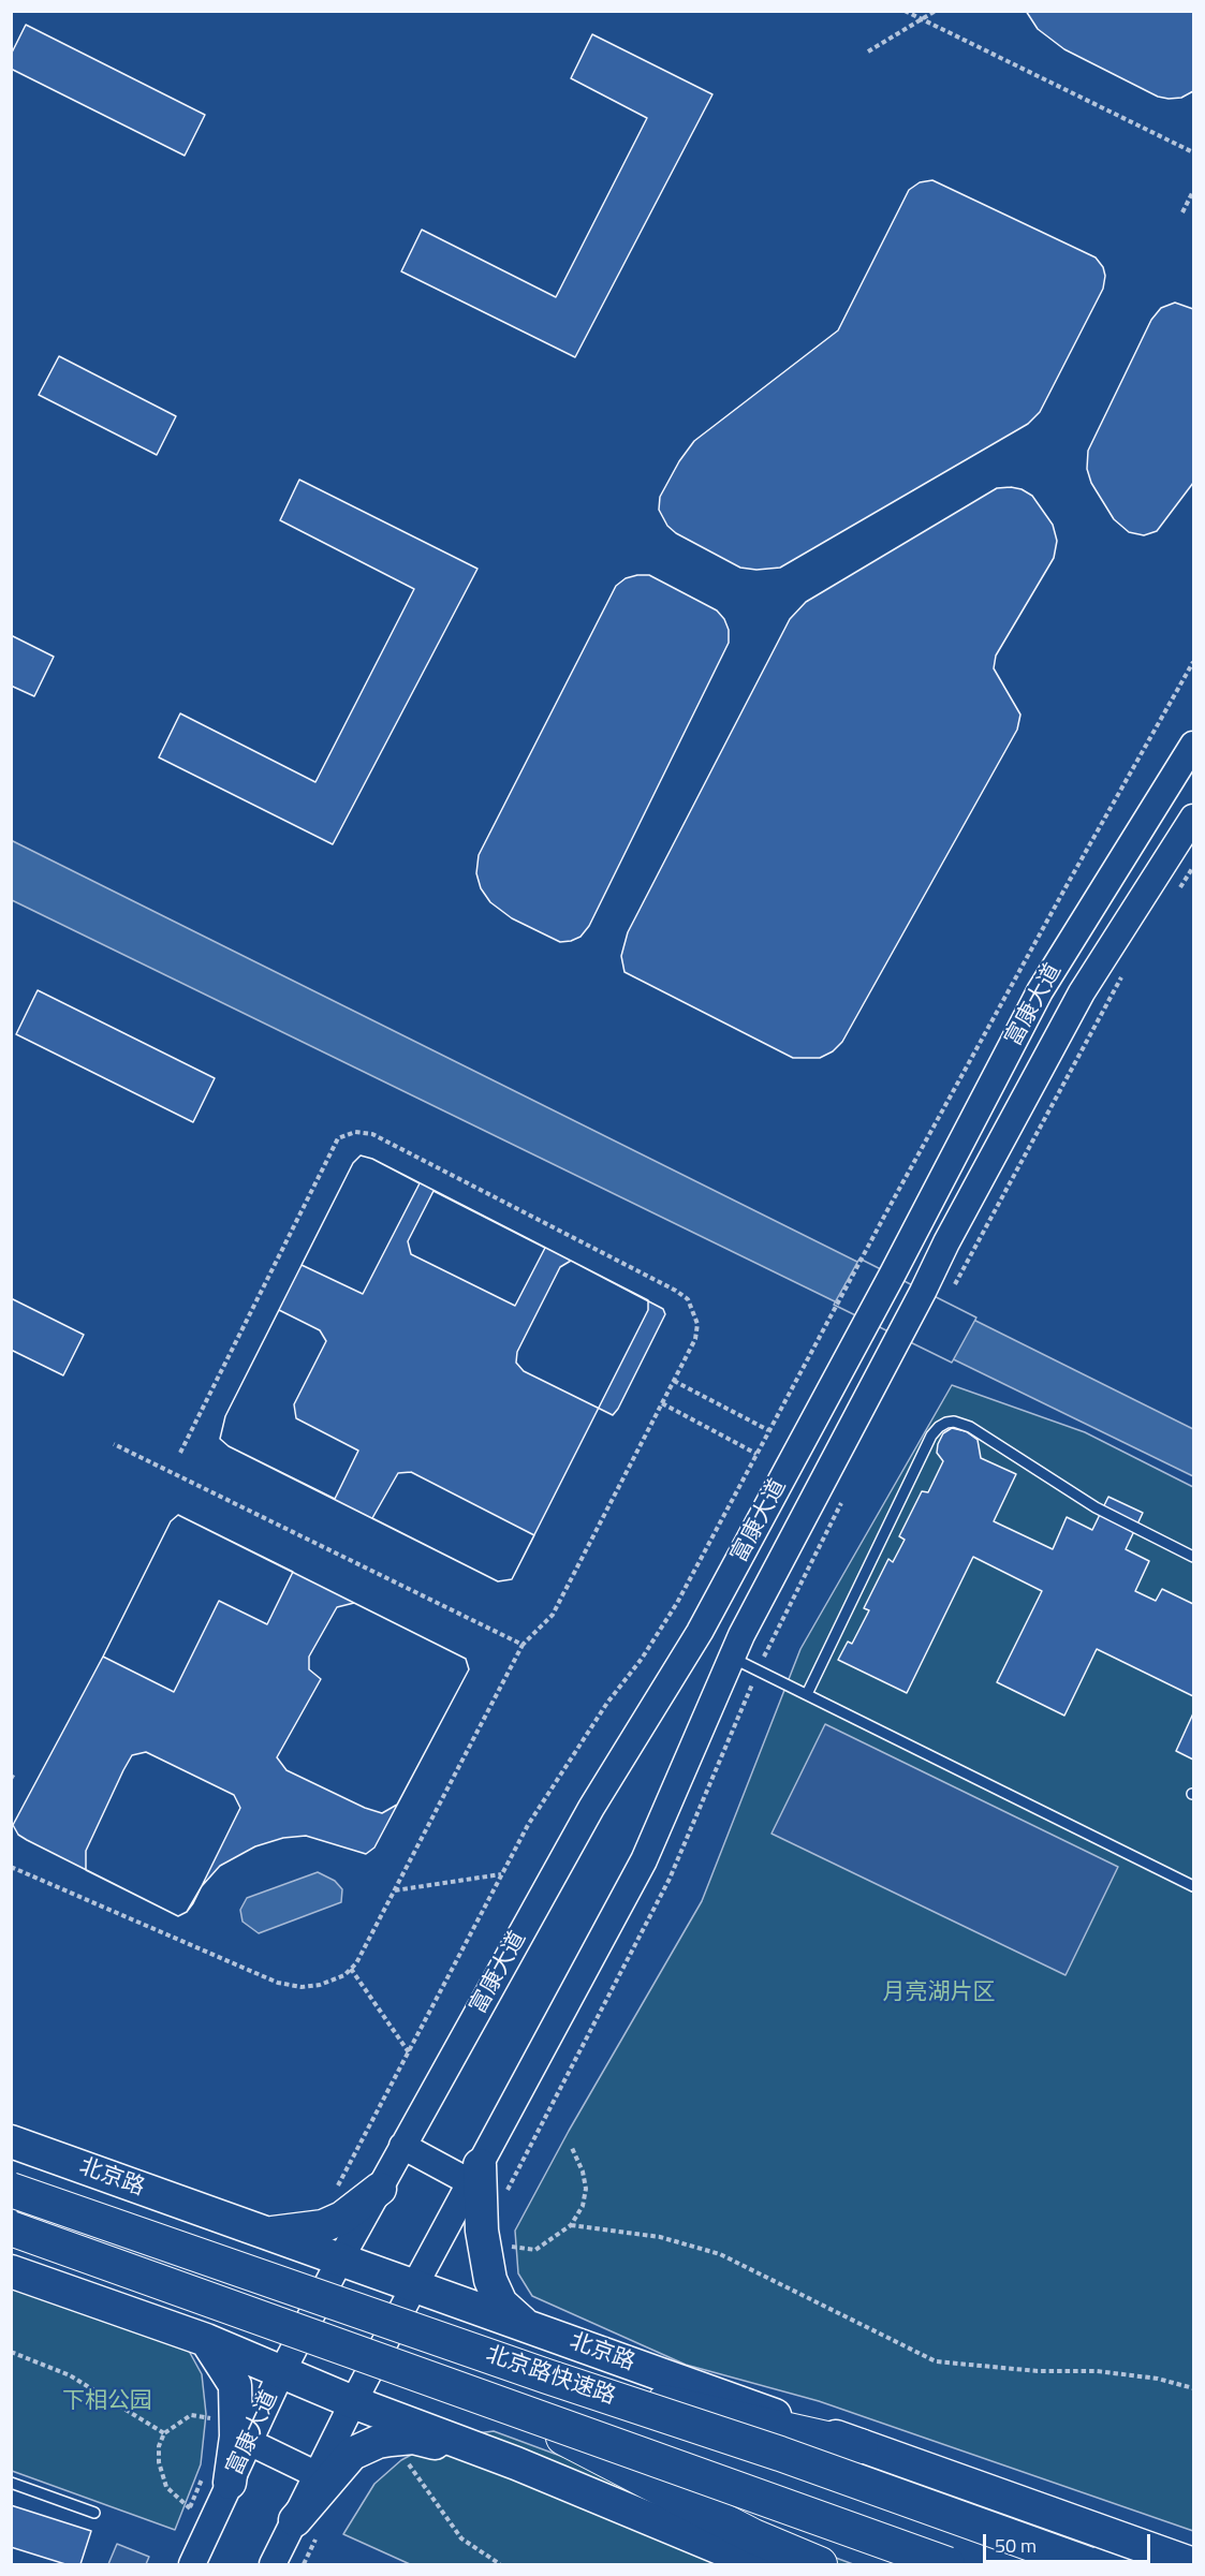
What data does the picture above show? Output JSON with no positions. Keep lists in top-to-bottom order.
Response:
{
  "streets": {
    "highway": ["北京路快速路"],
    "main road": ["北京路"],
    "street": ["富康大道"]
  },
  "crossings": [
    ["富康大道", "北京路"]
  ],
  "parks": ["月亮湖片区", "下相公园"],
  "scale_bar": "50 m"
}
